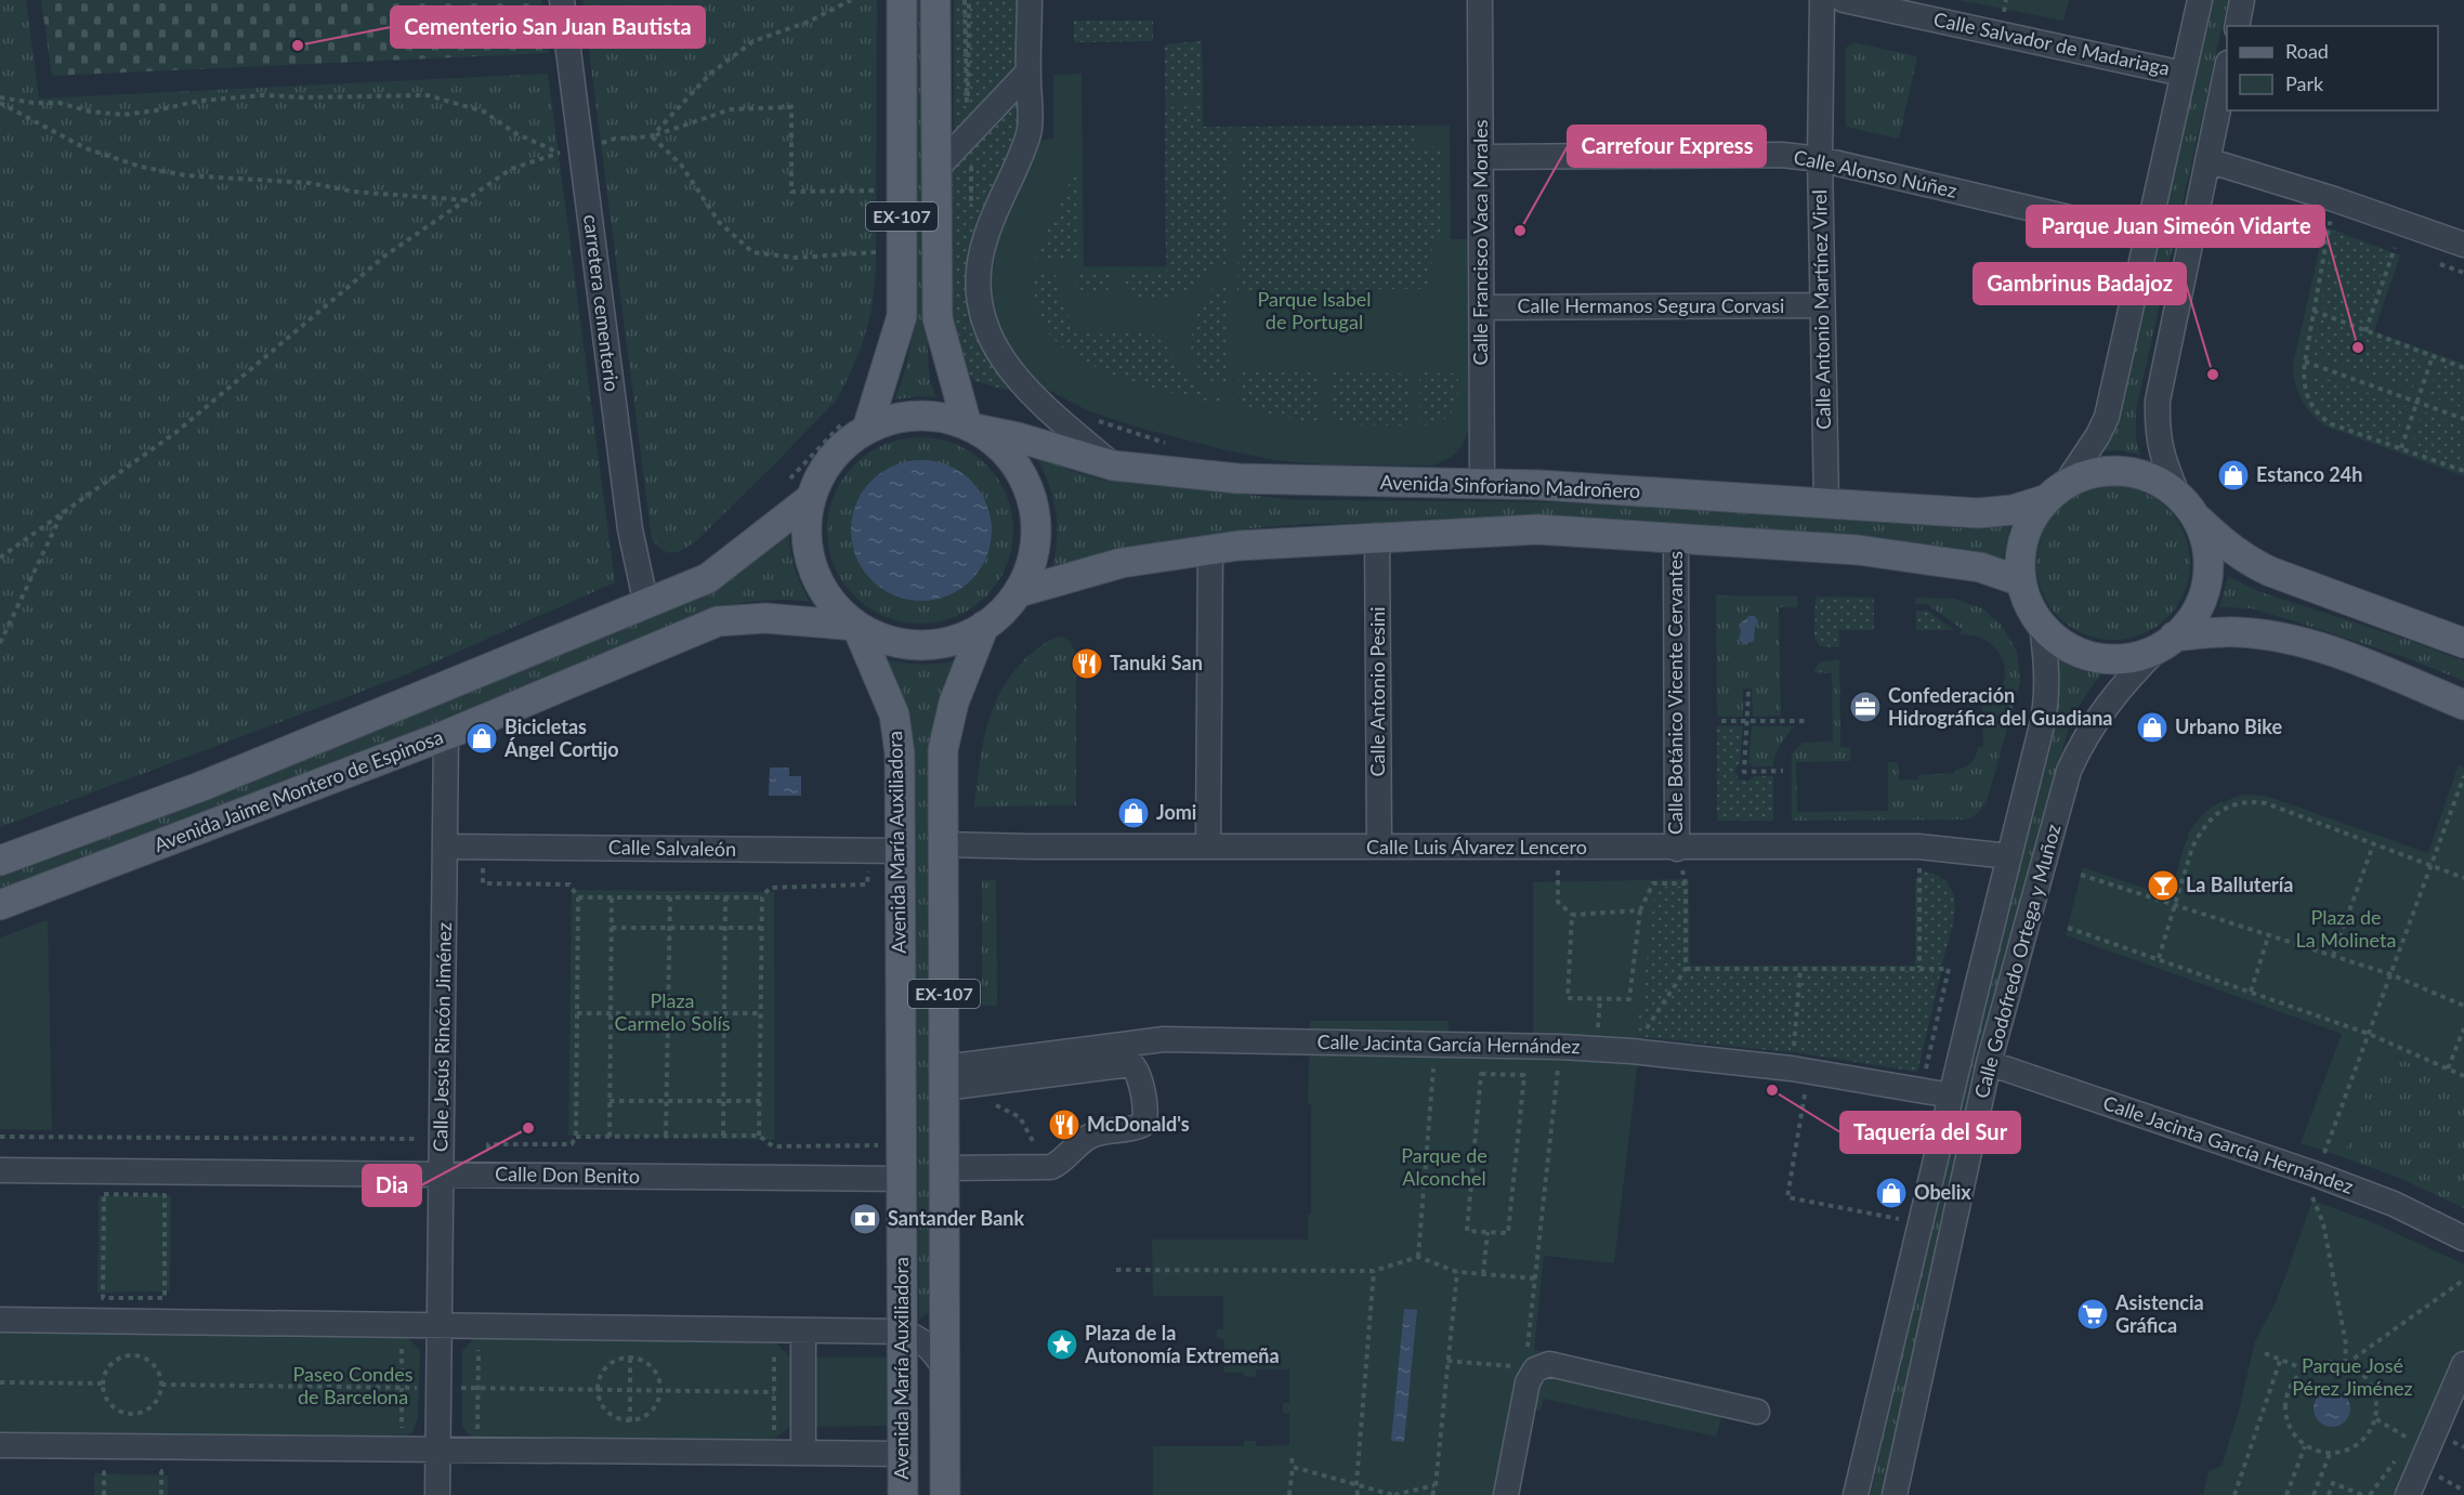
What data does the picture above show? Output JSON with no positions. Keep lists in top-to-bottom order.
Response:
{
  "streets": {
    "main road": [
      "EX-107",
      "Avenida Sinforiano Madroñero",
      "Avenida Jaime Montero de Espinosa",
      "Avenida María Auxiliadora"
    ],
    "street": [
      "Calle Salvador de Madariaga",
      "Calle Alonso Núñez",
      "Calle Francisco Vaca Morales",
      "carretera cementerio",
      "Calle Hermanos Segura Corvasi",
      "Calle Antonio Martínez Virel",
      "Calle Antonio Pesini",
      "Calle Botánico Vicente Cervantes",
      "Calle Luis Álvarez Lencero",
      "Calle Salvaleón",
      "Calle Godofredo Ortega y Muñoz",
      "Calle Jesús Rincón Jiménez",
      "Calle Jacinta García Hernández",
      "Calle Don Benito"
    ]
  },
  "crossings": [
    ["Calle Alonso Núñez", "Calle Francisco Vaca Morales"],
    ["Calle Alonso Núñez", "Calle Antonio Martínez Virel"],
    ["EX-107", "Avenida Sinforiano Madroñero"],
    ["EX-107", "Avenida Jaime Montero de Espinosa"],
    ["EX-107", "Avenida María Auxiliadora"],
    ["EX-107", "Calle Luis Álvarez Lencero"],
    ["EX-107", "Calle Jacinta García Hernández"],
    ["Calle Francisco Vaca Morales", "Calle Hermanos Segura Corvasi"],
    ["Calle Francisco Vaca Morales", "Avenida Sinforiano Madroñero"],
    ["carretera cementerio", "Avenida Jaime Montero de Espinosa"],
    ["Calle Hermanos Segura Corvasi", "Calle Antonio Martínez Virel"],
    ["Calle Antonio Martínez Virel", "Avenida Sinforiano Madroñero"],
    ["Avenida Sinforiano Madroñero", "Avenida Jaime Montero de Espinosa"],
    ["Avenida Sinforiano Madroñero", "Avenida María Auxiliadora"],
    ["Avenida Sinforiano Madroñero", "Calle Godofredo Ortega y Muñoz"],
    ["Calle Antonio Pesini", "Calle Luis Álvarez Lencero"],
    ["Calle Botánico Vicente Cervantes", "Calle Luis Álvarez Lencero"],
    ["Avenida Jaime Montero de Espinosa", "Avenida María Auxiliadora"],
    ["Avenida Jaime Montero de Espinosa", "Calle Jesús Rincón Jiménez"],
    ["Avenida María Auxiliadora", "Calle Salvaleón"],
    ["Avenida María Auxiliadora", "Calle Don Benito"],
    ["Calle Luis Álvarez Lencero", "Calle Godofredo Ortega y Muñoz"],
    ["Calle Salvaleón", "Calle Jesús Rincón Jiménez"],
    ["Calle Godofredo Ortega y Muñoz", "Calle Jacinta García Hernández"],
    ["Calle Jesús Rincón Jiménez", "Calle Don Benito"]
  ],
  "parks": [
    "Parque Isabel de Portugal",
    "Plaza de La Molineta",
    "Plaza Carmelo Solís",
    "Parque de Alconchel",
    "Parque José Pérez Jiménez",
    "Paseo Condes de Barcelona"
  ],
  "places": {
    "other": [
      "Cementerio San Juan Bautista",
      "Carrefour Express",
      "Parque Juan Simeón Vidarte",
      "Gambrinus Badajoz",
      "Taquería del Sur",
      "Dia"
    ],
    "shop": [
      "Estanco 24h",
      "Urbano Bike",
      "Bicicletas Ángel Cortijo",
      "Jomi",
      "Obelix"
    ],
    "restaurant": ["Tanuki San", "McDonald's"],
    "office": ["Confederación Hidrográfica del Guadiana"],
    "bar": ["La Ballutería"],
    "bank": ["Santander Bank"],
    "supermarket": ["Asistencia Gráfica"],
    "place": ["Plaza de la Autonomía Extremeña"]
  },
  "legend": ["Road", "Park"]
}
